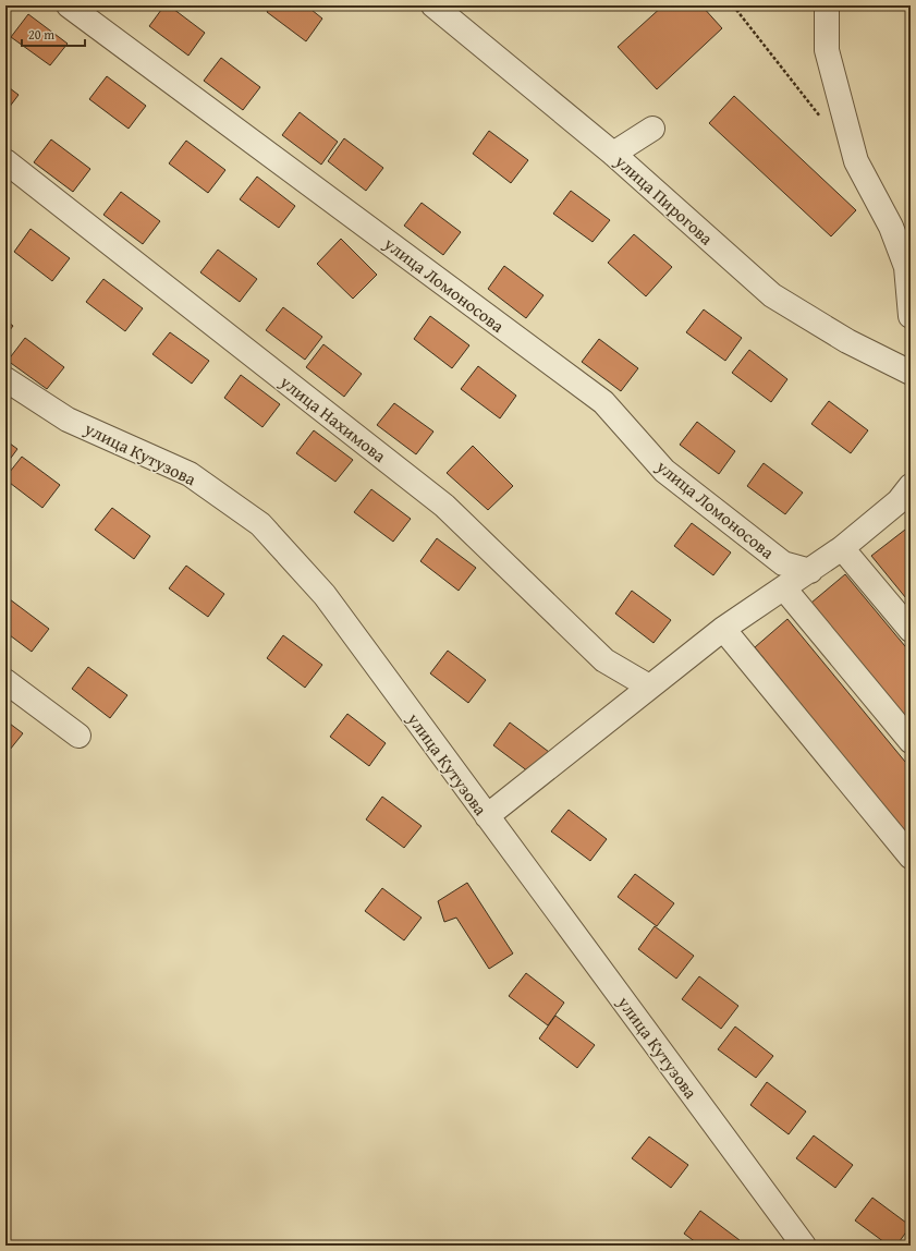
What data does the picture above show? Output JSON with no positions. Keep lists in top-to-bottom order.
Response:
{
  "streets": {
    "street": [
      "улица Пирогова",
      "улица Ломоносова",
      "улица Нахимова",
      "улица Кутузова"
    ]
  },
  "scale_bar": "20 m"
}
